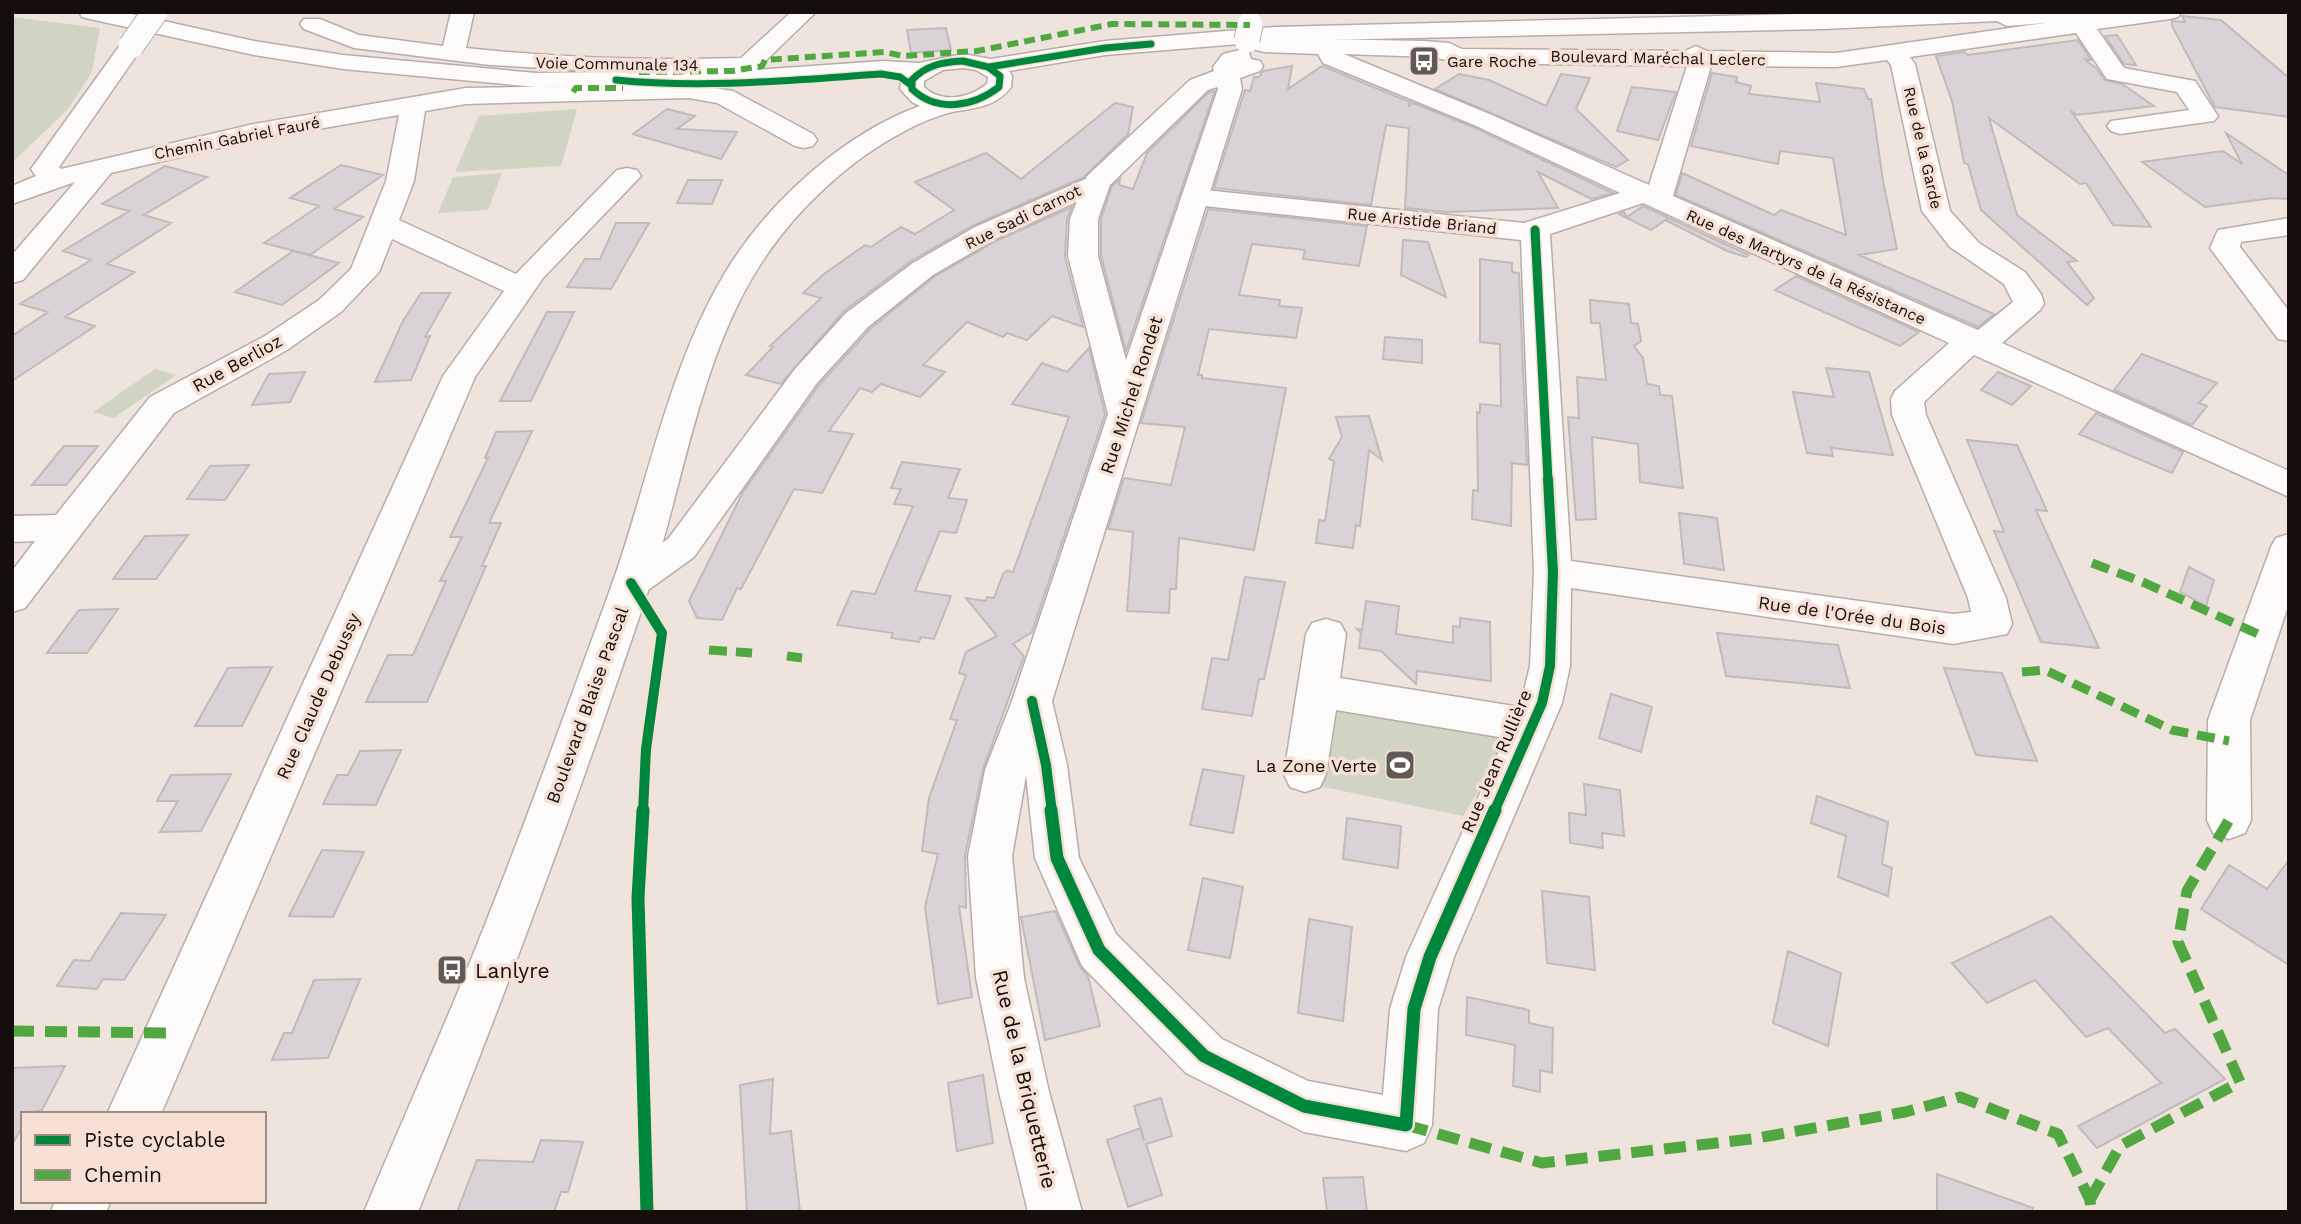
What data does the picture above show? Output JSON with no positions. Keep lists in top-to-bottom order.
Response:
{
  "streets": {
    "street": [
      "Boulevard Maréchal Leclerc",
      "Voie Communale 134",
      "Chemin Gabriel Fauré",
      "Rue de la Garde",
      "Rue Sadi Carnot",
      "Rue Aristide Briand",
      "Rue des Martyrs de la Résistance",
      "Rue Berlioz",
      "Rue Michel Rondet",
      "Rue de l'Orée du Bois",
      "Rue Claude Debussy",
      "Boulevard Blaise Pascal",
      "Rue Jean Rullière",
      "Rue de la Briquetterie"
    ]
  },
  "crossings": [
    ["Boulevard Maréchal Leclerc", "Rue de la Garde"],
    ["Boulevard Maréchal Leclerc", "Rue Sadi Carnot"],
    ["Boulevard Maréchal Leclerc", "Rue des Martyrs de la Résistance"],
    ["Boulevard Maréchal Leclerc", "Rue Michel Rondet"],
    ["Chemin Gabriel Fauré", "Rue Berlioz"],
    ["Rue de la Garde", "Rue des Martyrs de la Résistance"],
    ["Rue de la Garde", "Rue de l'Orée du Bois"],
    ["Rue Sadi Carnot", "Rue Michel Rondet"],
    ["Rue Sadi Carnot", "Boulevard Blaise Pascal"],
    ["Rue Aristide Briand", "Rue des Martyrs de la Résistance"],
    ["Rue Aristide Briand", "Rue Michel Rondet"],
    ["Rue Aristide Briand", "Rue Jean Rullière"],
    ["Rue des Martyrs de la Résistance", "Rue de l'Orée du Bois"],
    ["Rue Michel Rondet", "Rue Jean Rullière"],
    ["Rue Michel Rondet", "Rue de la Briquetterie"],
    ["Rue de l'Orée du Bois", "Rue Jean Rullière"],
    ["Rue Jean Rullière", "Rue de la Briquetterie"]
  ],
  "places": {
    "bus stop": ["Gare Roche", "Lanlyre"],
    "sports": ["La Zone Verte"]
  },
  "legend": ["Piste cyclable", "Chemin"]
}
